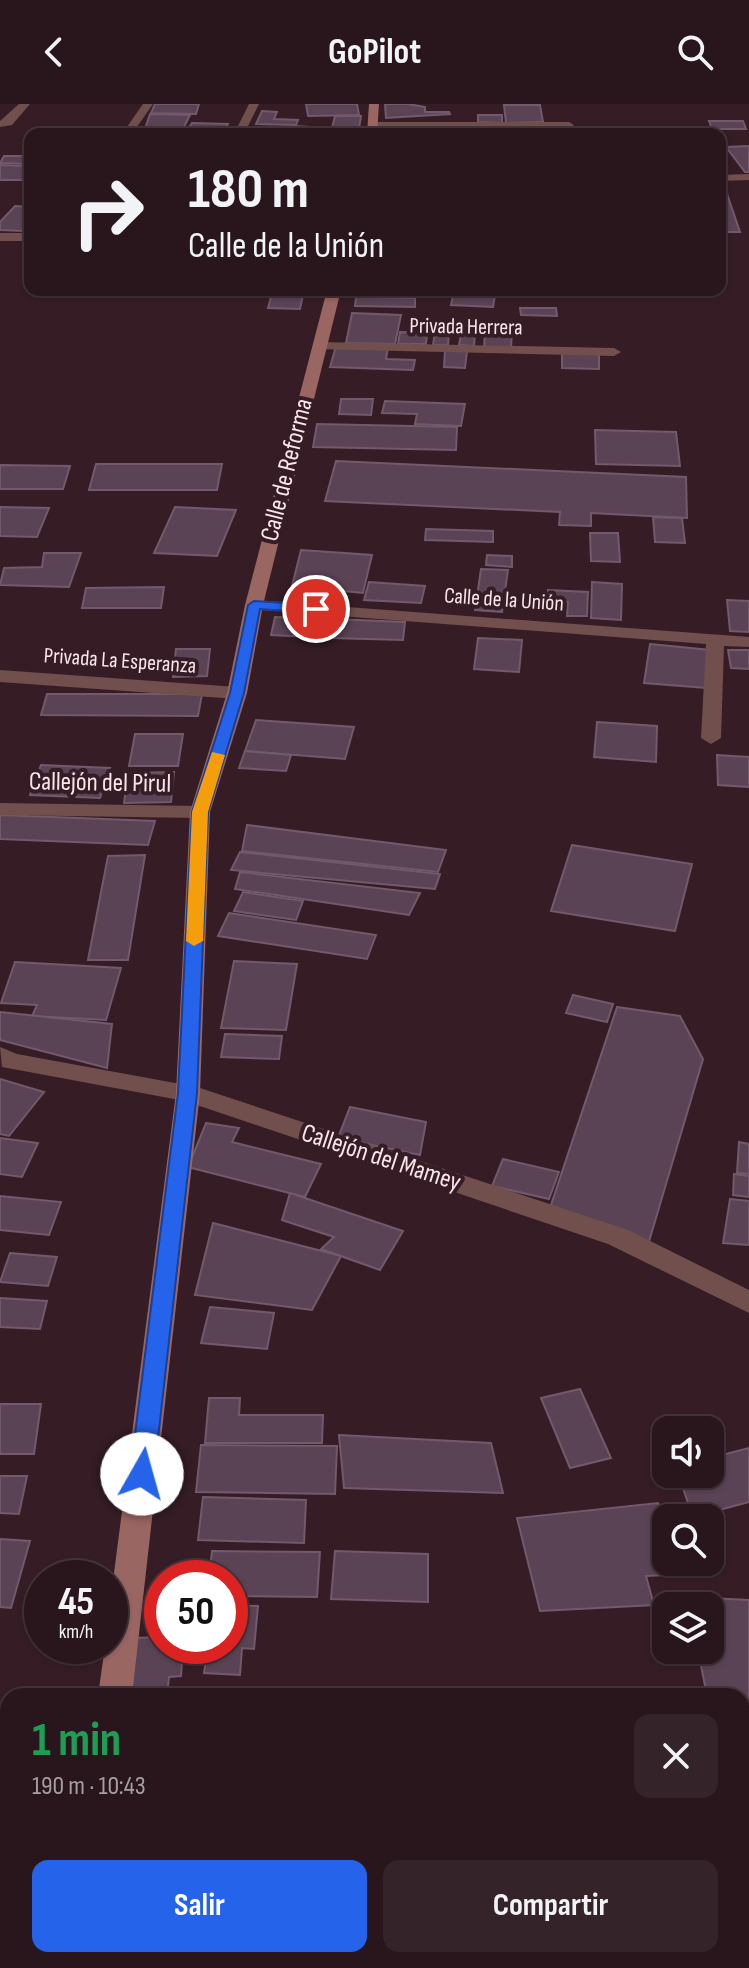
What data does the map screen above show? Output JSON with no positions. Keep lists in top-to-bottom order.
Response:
{
  "streets": {
    "main road": ["Calle de Reforma"],
    "street": [
      "Privada Herrera",
      "Calle de la Unión",
      "Privada La Esperanza",
      "Callejón del Pirul",
      "Callejón del Mamey"
    ]
  },
  "crossings": [
    ["Privada Herrera", "Calle de Reforma"],
    ["Calle de Reforma", "Calle de la Unión"],
    ["Calle de Reforma", "Privada La Esperanza"],
    ["Calle de Reforma", "Callejón del Pirul"],
    ["Calle de Reforma", "Callejón del Mamey"]
  ],
  "page": {
    "header": "GoPilot",
    "turn": ["180 m", "Calle de la Unión"],
    "speed": "45 km/h",
    "limit": "50",
    "heading": ["1 min", "190 m · 10:43"],
    "buttons": ["Salir", "Compartir"]
  }
}
